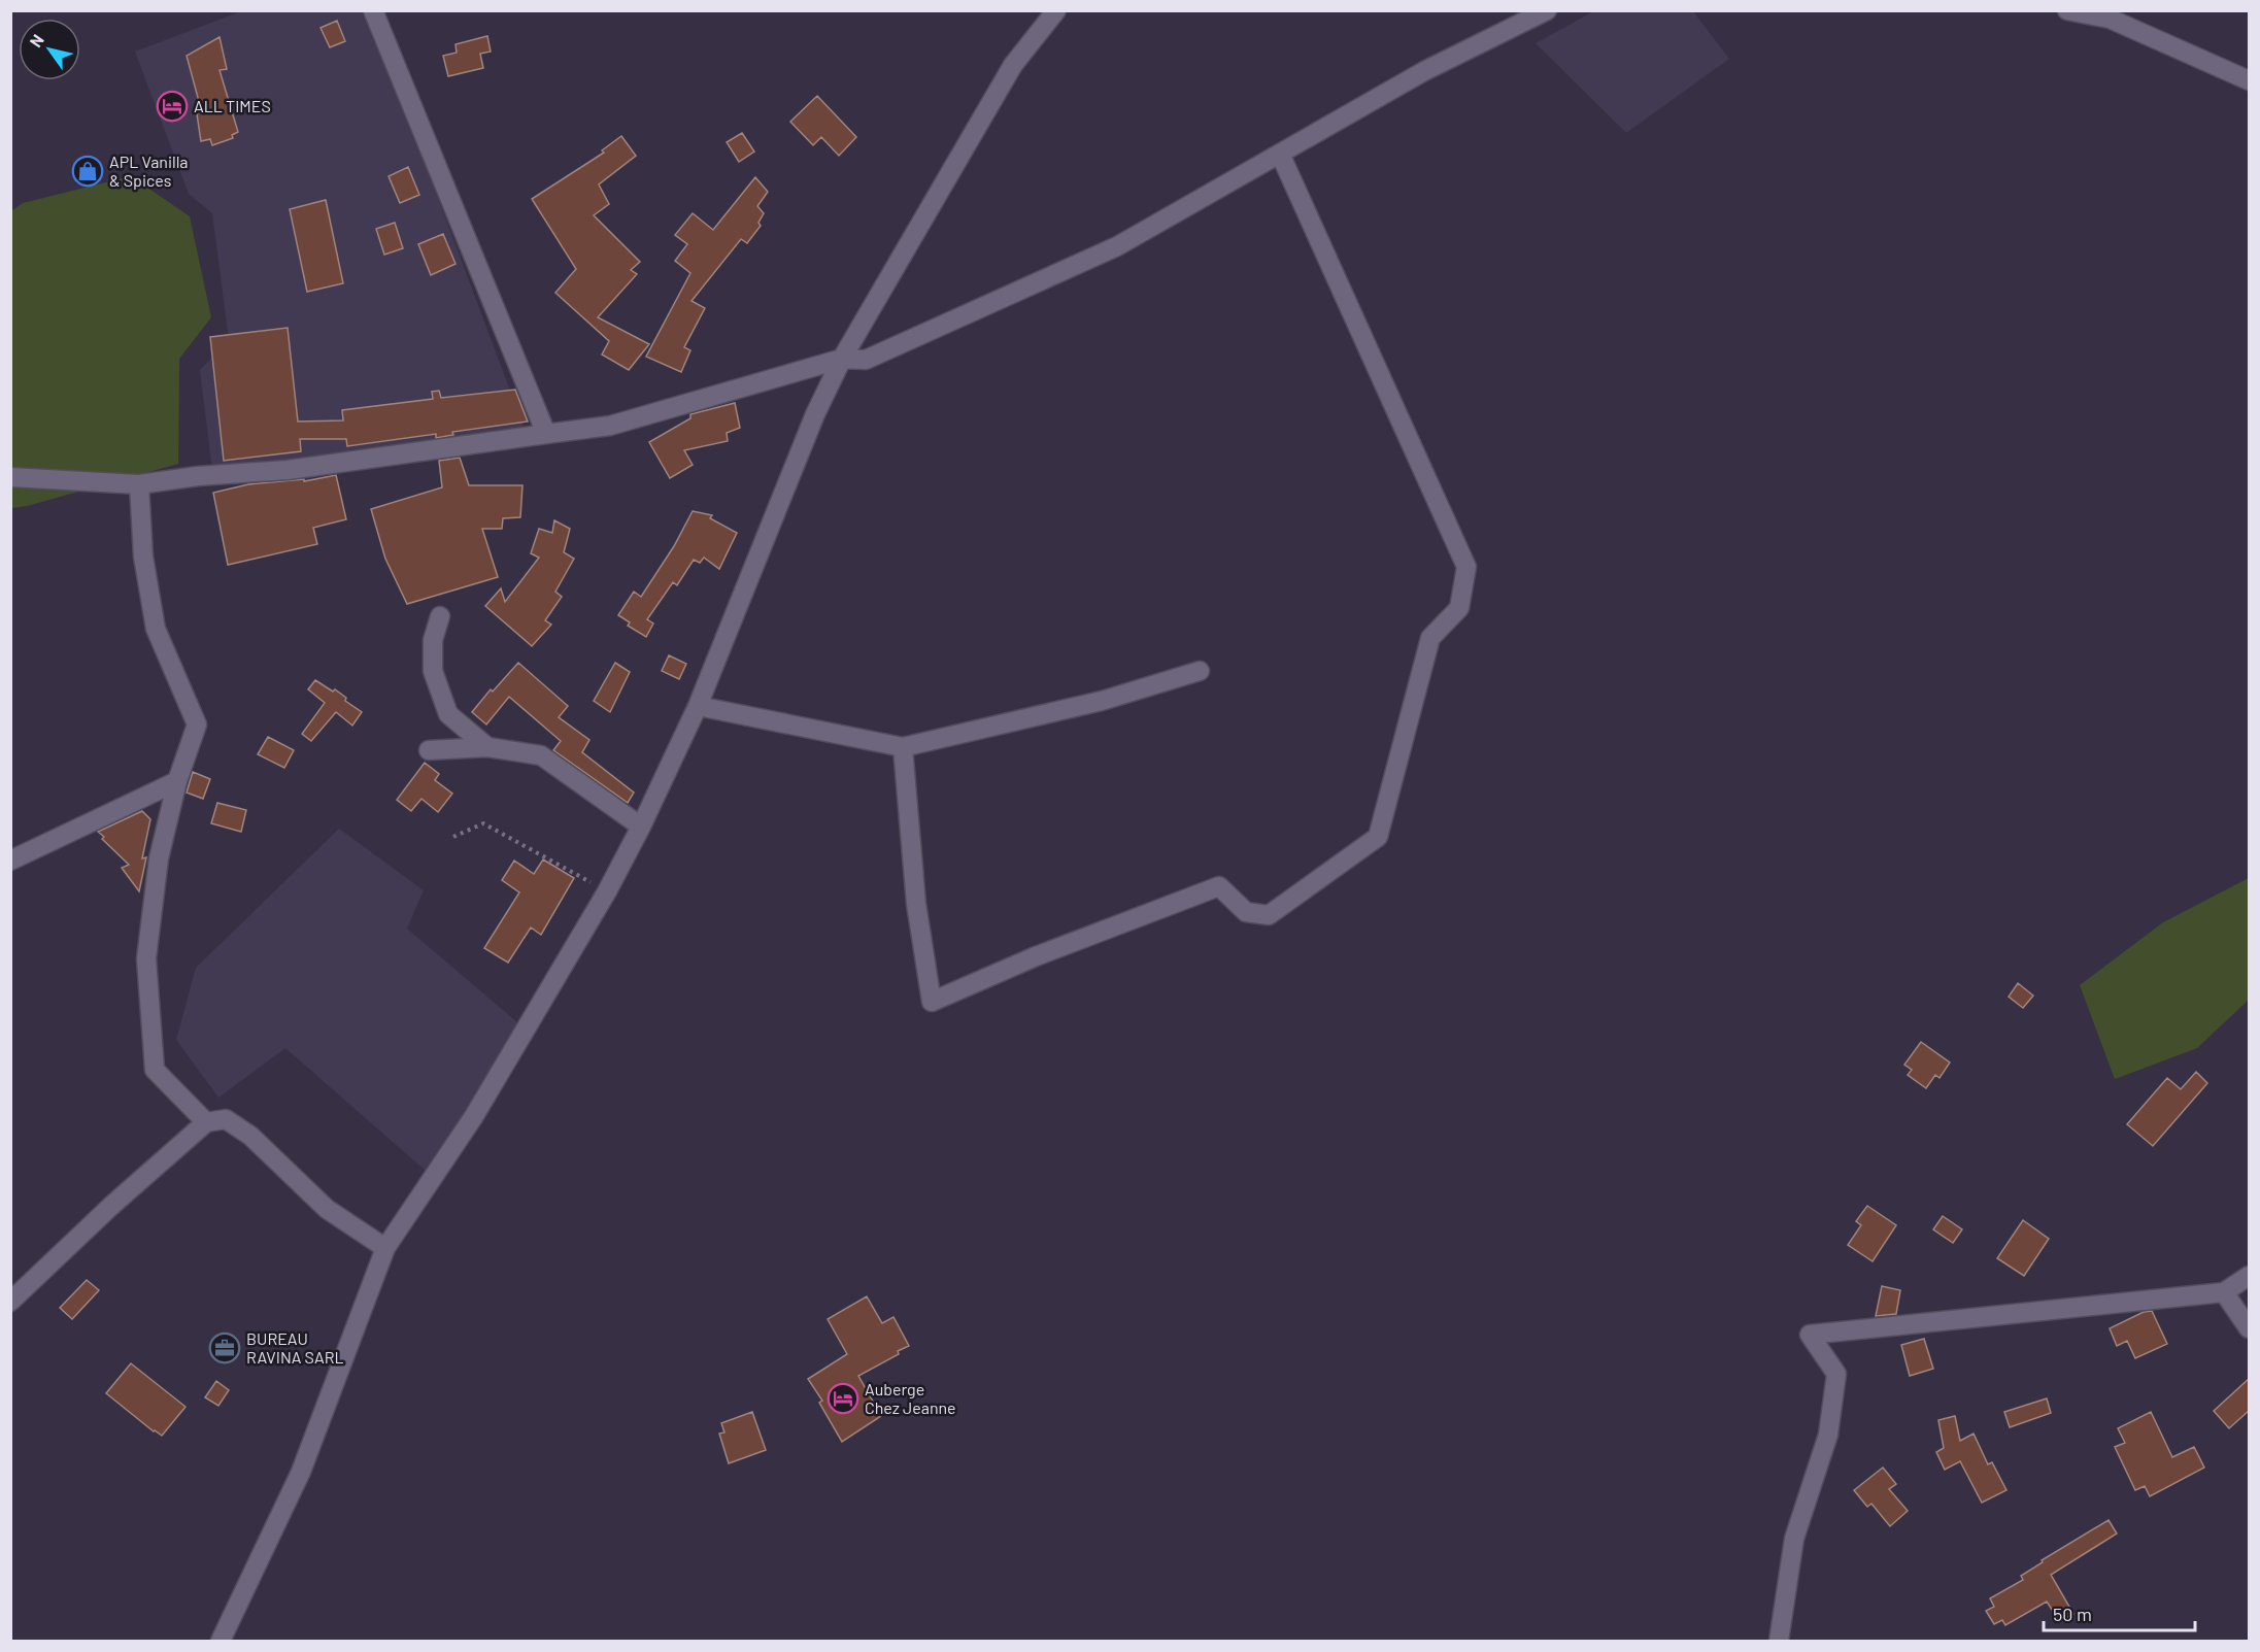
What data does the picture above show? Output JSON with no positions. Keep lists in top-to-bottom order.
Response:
{
  "places": {
    "hotel": ["ALL TIMES", "Auberge Chez Jeanne"],
    "shop": ["APL Vanilla & Spices"],
    "office": ["BUREAU RAVINA SARL"]
  },
  "scale_bar": "50 m",
  "north": "top left"
}
